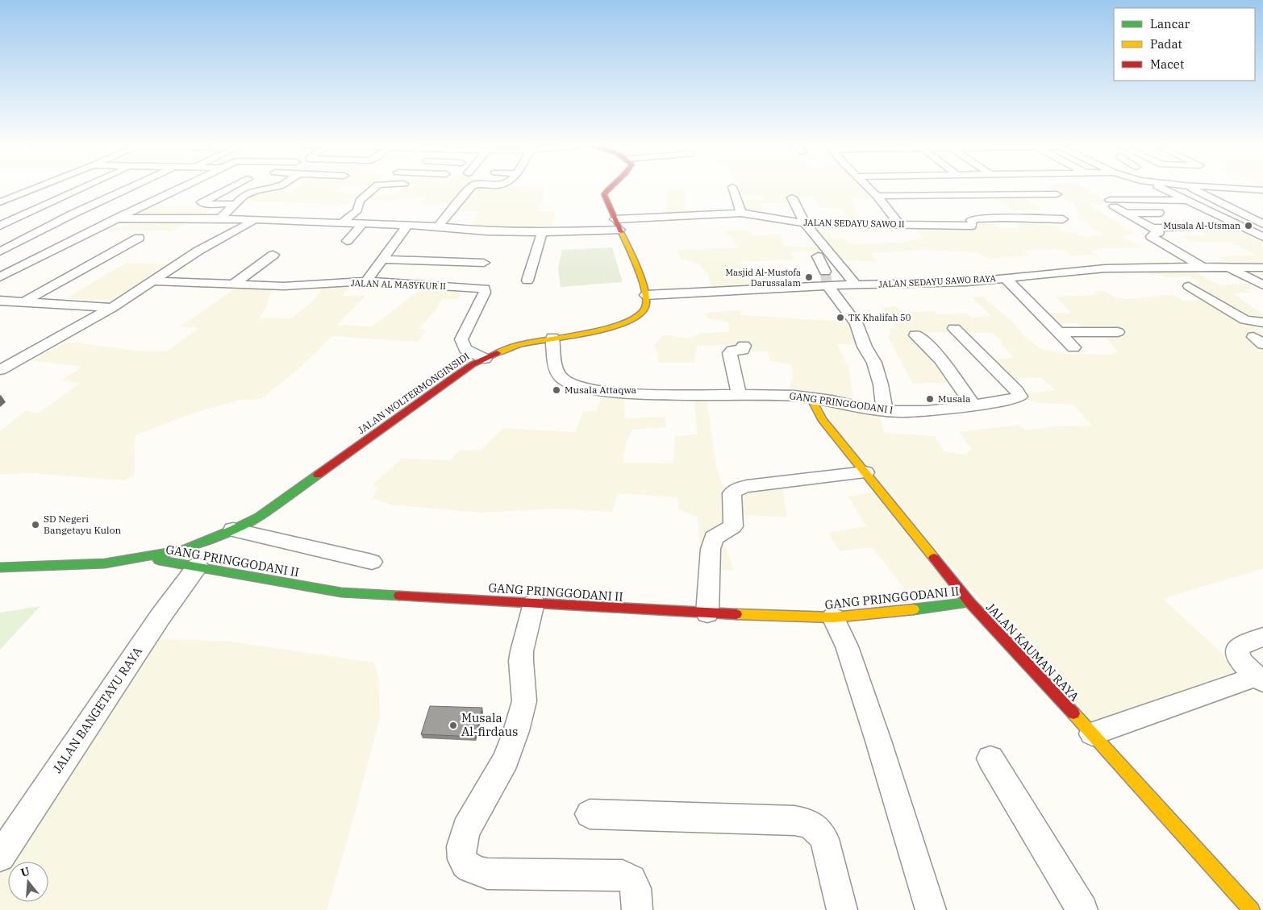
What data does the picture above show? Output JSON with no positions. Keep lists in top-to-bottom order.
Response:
{
  "streets": {
    "main road": ["JALAN WOLTERMONGINSIDI", "GANG PRINGGODANI II", "JALAN KAUMAN RAYA"],
    "street": [
      "JALAN SEDAYU SAWO II",
      "JALAN SEDAYU SAWO RAYA",
      "JALAN AL MASYKUR II",
      "GANG PRINGGODANI I",
      "JALAN BANGETAYU RAYA"
    ]
  },
  "crossings": [
    ["JALAN SEDAYU SAWO RAYA", "JALAN WOLTERMONGINSIDI"],
    ["JALAN AL MASYKUR II", "JALAN WOLTERMONGINSIDI"],
    ["JALAN WOLTERMONGINSIDI", "GANG PRINGGODANI I"],
    ["JALAN WOLTERMONGINSIDI", "GANG PRINGGODANI II"],
    ["GANG PRINGGODANI I", "JALAN KAUMAN RAYA"],
    ["GANG PRINGGODANI II", "JALAN KAUMAN RAYA"],
    ["GANG PRINGGODANI II", "JALAN BANGETAYU RAYA"]
  ],
  "places": [
    "Musala Al-Utsman",
    "Masjid Al-Mustofa Darussalam",
    "TK Khalifah 50",
    "Musala Attaqwa",
    "Musala",
    "SD Negeri Bangetayu Kulon",
    "Musala Al-firdaus"
  ],
  "legend": ["Lancar", "Padat", "Macet"],
  "north": "top"
}
